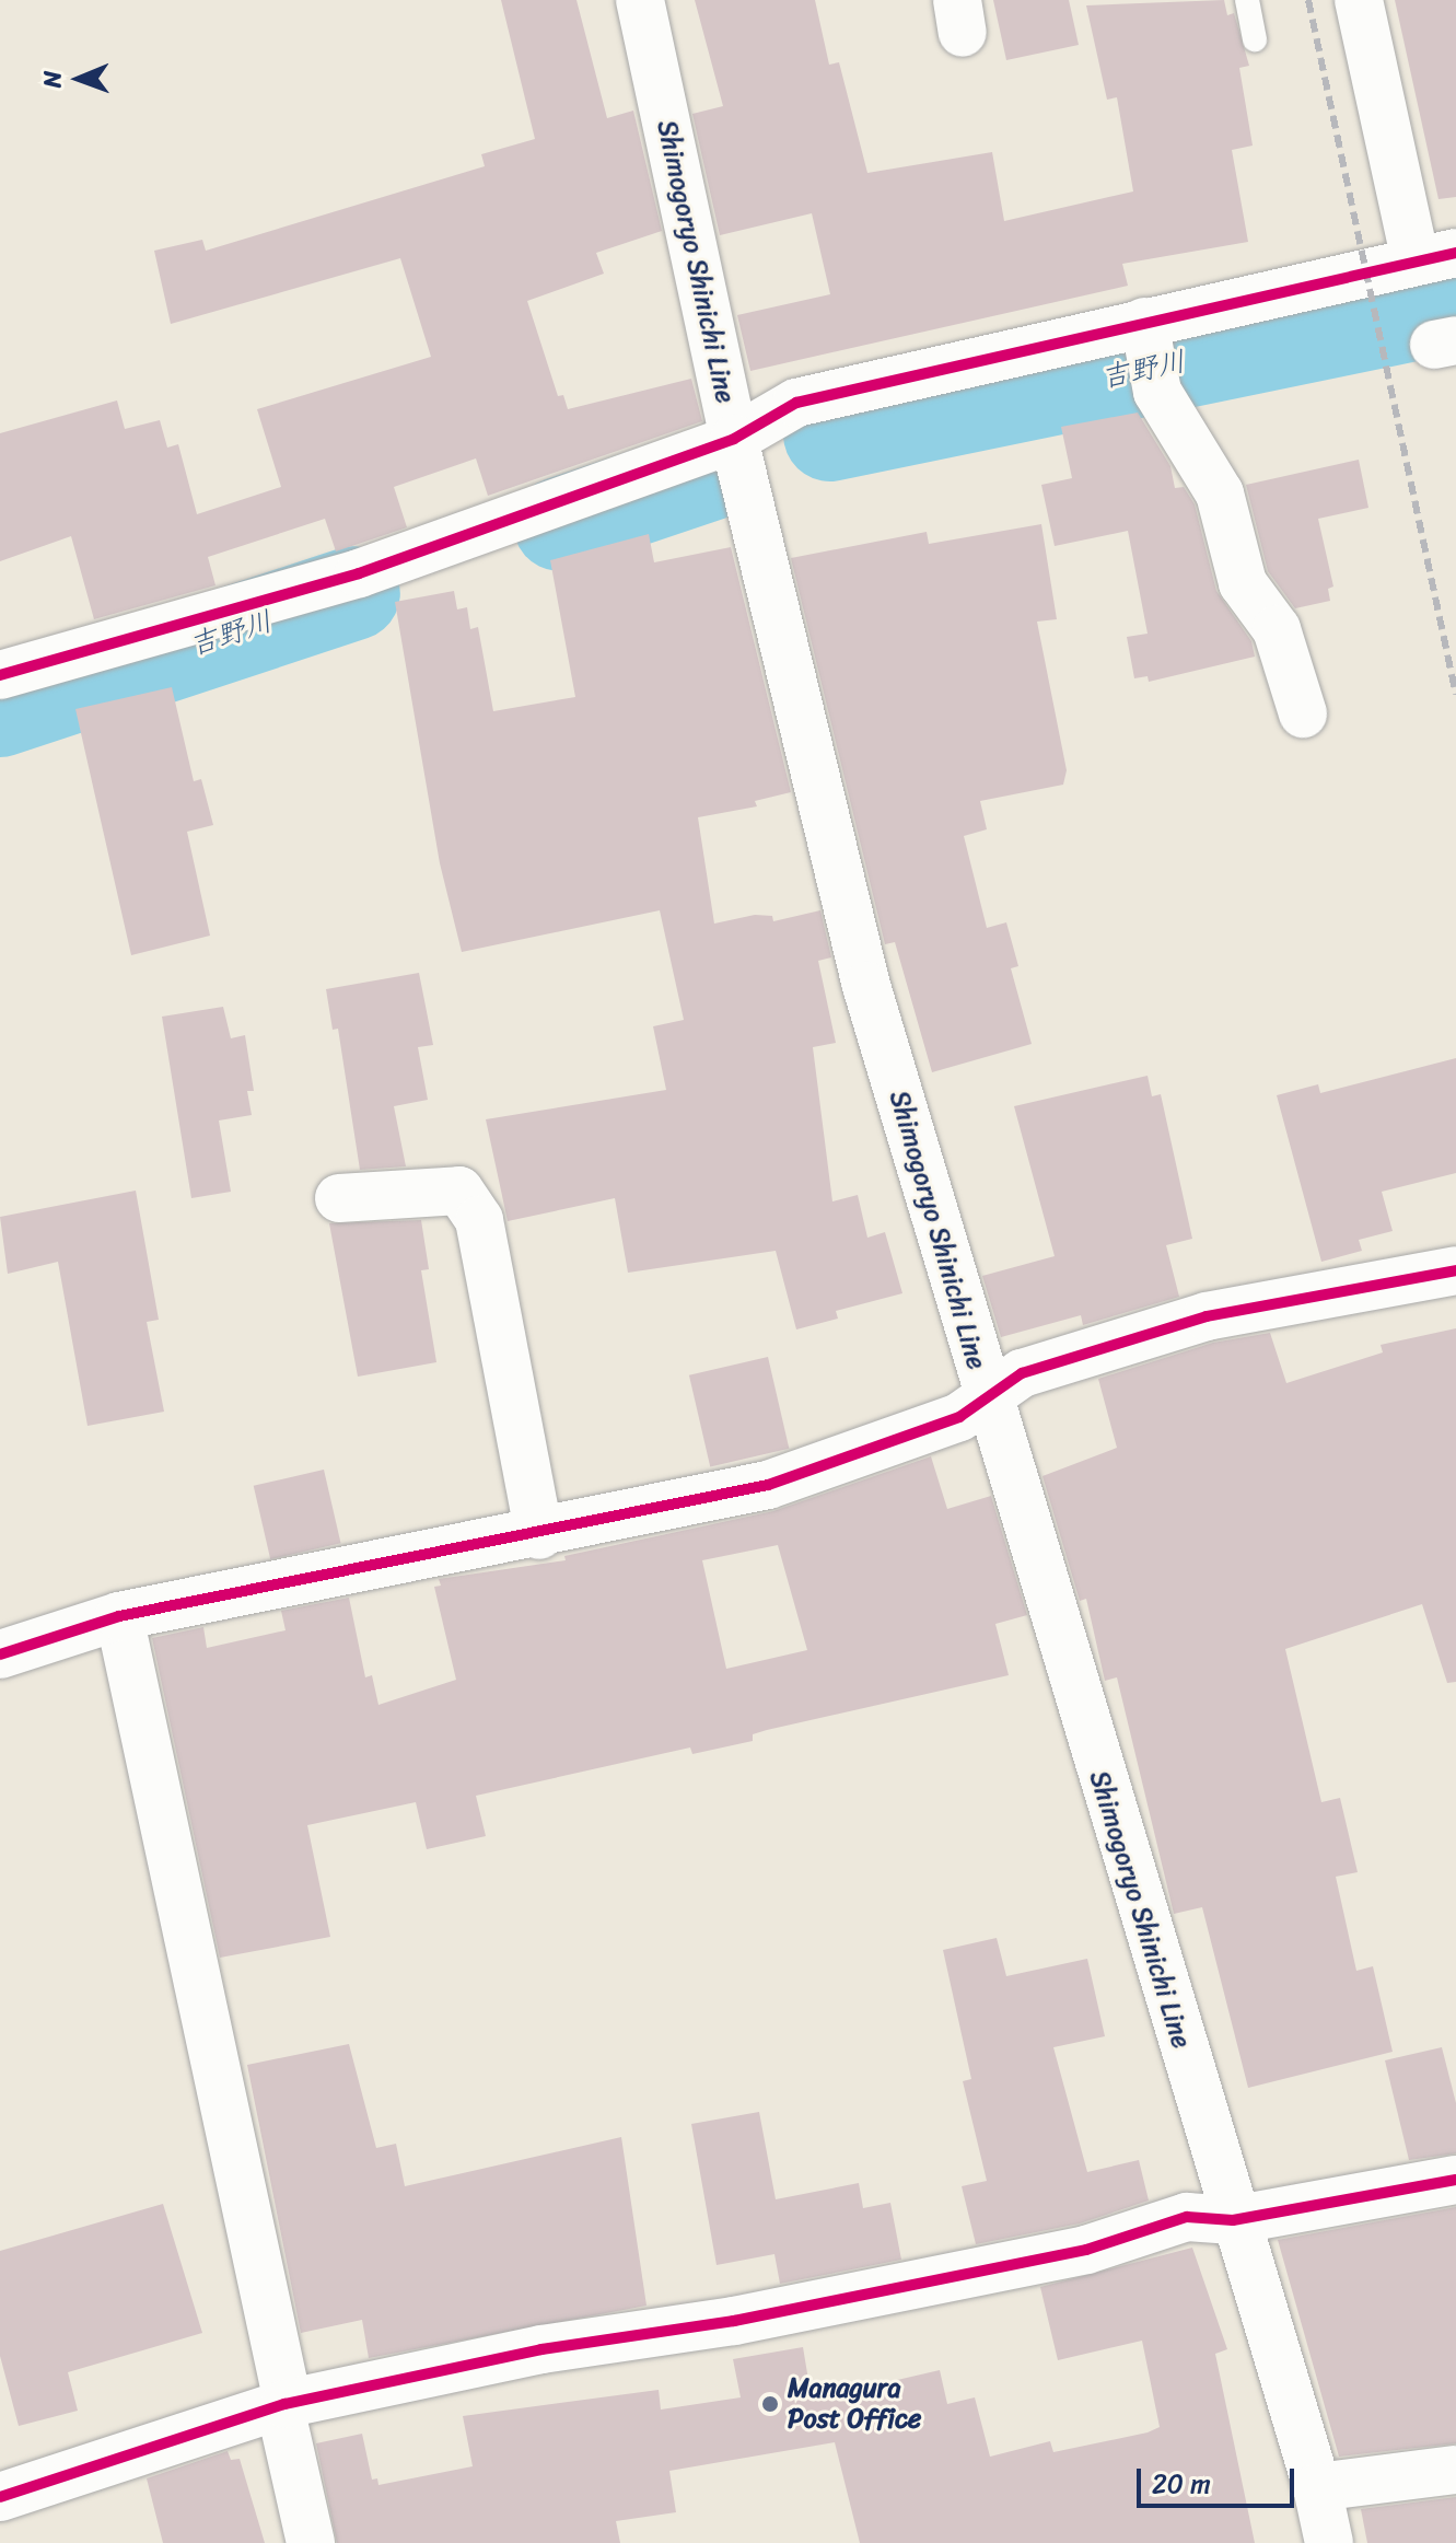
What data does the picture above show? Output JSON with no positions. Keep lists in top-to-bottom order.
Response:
{
  "streets": {
    "street": ["Shimogoryo Shinichi Line"]
  },
  "water": ["吉野川"],
  "places": ["Managura Post Office"],
  "scale_bar": "20 m",
  "north": "left"
}
